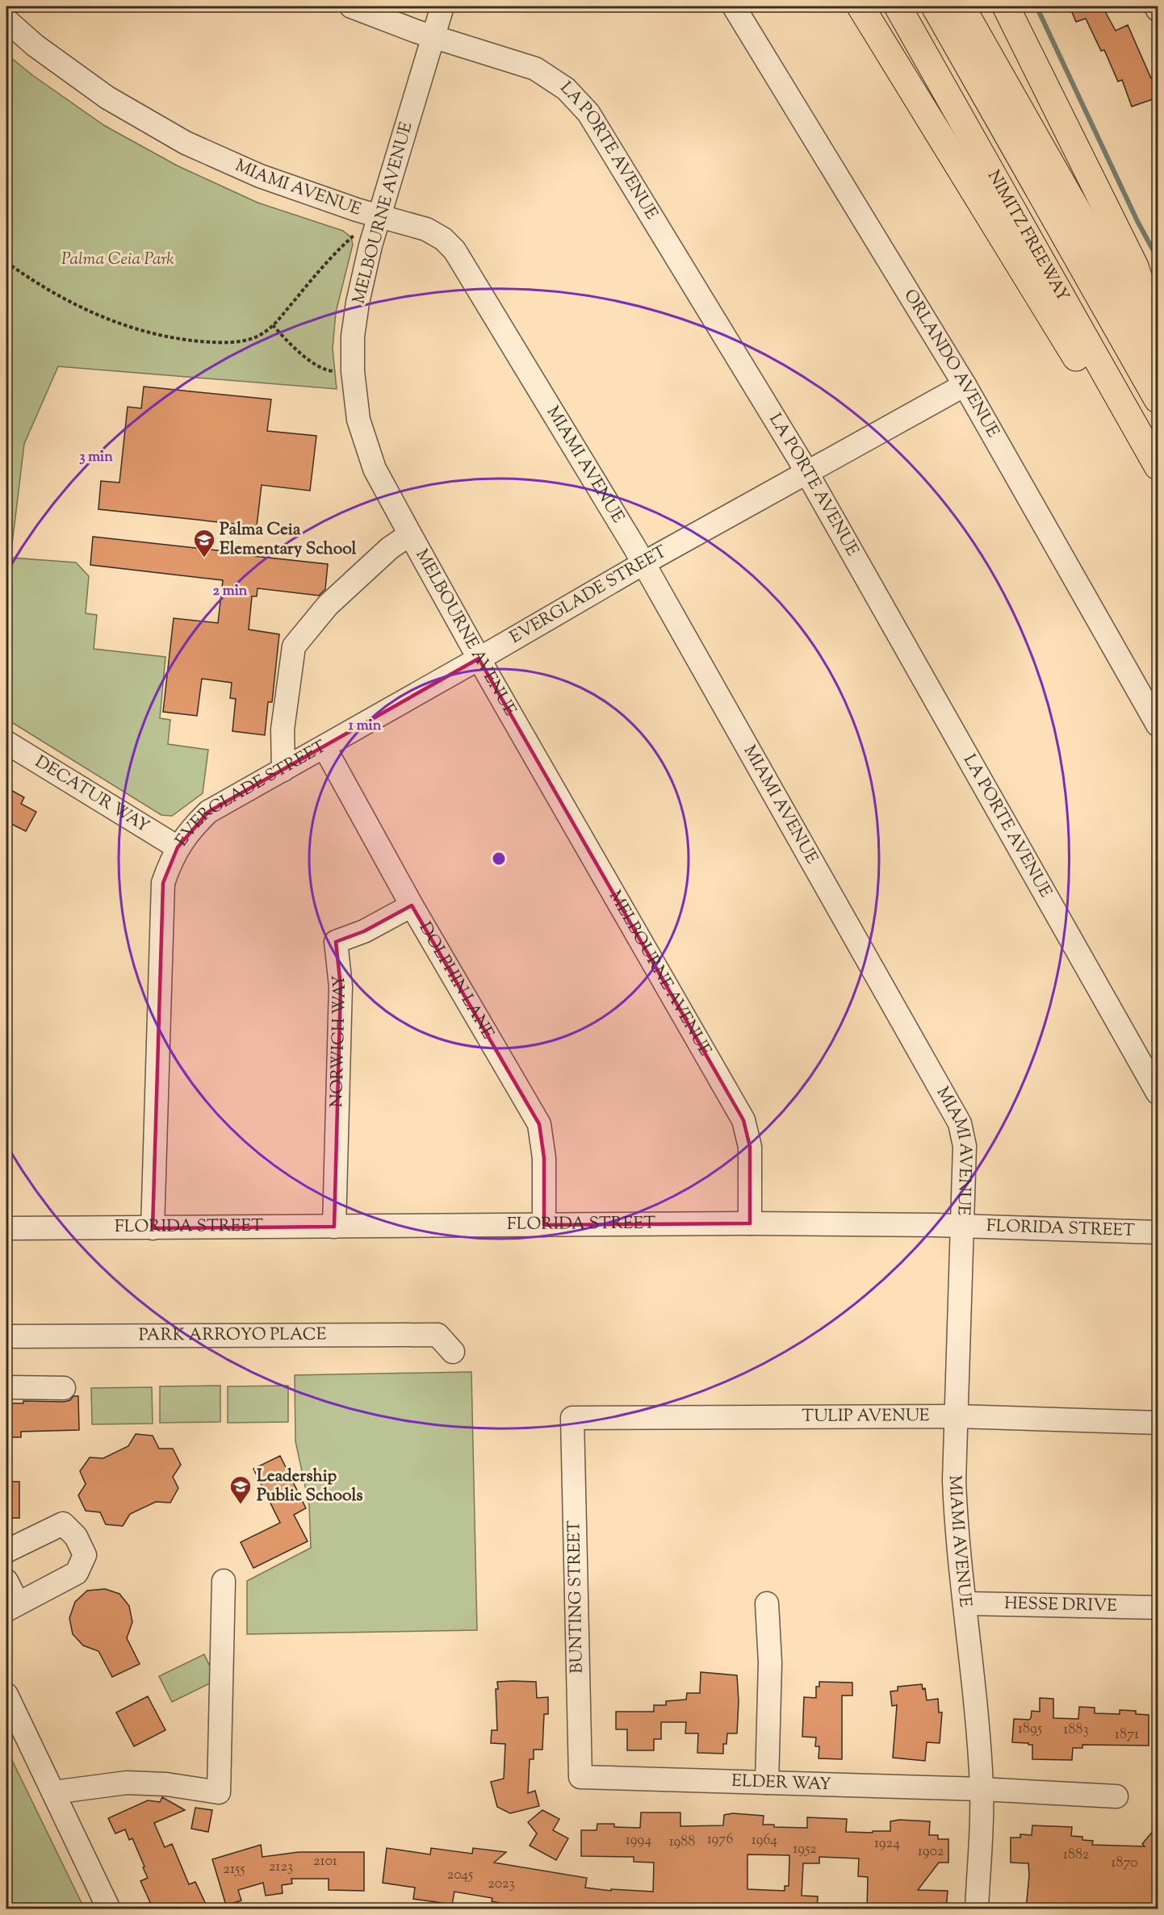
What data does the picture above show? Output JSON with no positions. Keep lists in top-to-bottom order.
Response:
{
  "streets": {
    "highway": ["NIMITZ FREEWAY"],
    "street": [
      "LA PORTE AVENUE",
      "MIAMI AVENUE",
      "MELBOURNE AVENUE",
      "ORLANDO AVENUE",
      "EVERGLADE STREET",
      "DECATUR WAY",
      "DOLPHIN LANE",
      "NORWICH WAY",
      "FLORIDA STREET",
      "PARK ARROYO PLACE",
      "TULIP AVENUE",
      "BUNTING STREET",
      "HESSE DRIVE",
      "ELDER WAY"
    ]
  },
  "crossings": [
    ["LA PORTE AVENUE", "MELBOURNE AVENUE"],
    ["LA PORTE AVENUE", "EVERGLADE STREET"],
    ["MIAMI AVENUE", "MELBOURNE AVENUE"],
    ["MIAMI AVENUE", "EVERGLADE STREET"],
    ["MIAMI AVENUE", "FLORIDA STREET"],
    ["MIAMI AVENUE", "TULIP AVENUE"],
    ["MIAMI AVENUE", "HESSE DRIVE"],
    ["MIAMI AVENUE", "ELDER WAY"],
    ["MELBOURNE AVENUE", "EVERGLADE STREET"],
    ["MELBOURNE AVENUE", "FLORIDA STREET"],
    ["ORLANDO AVENUE", "EVERGLADE STREET"],
    ["EVERGLADE STREET", "DECATUR WAY"],
    ["EVERGLADE STREET", "DOLPHIN LANE"],
    ["EVERGLADE STREET", "FLORIDA STREET"],
    ["DOLPHIN LANE", "NORWICH WAY"],
    ["DOLPHIN LANE", "FLORIDA STREET"],
    ["NORWICH WAY", "FLORIDA STREET"],
    ["TULIP AVENUE", "BUNTING STREET"],
    ["BUNTING STREET", "ELDER WAY"]
  ],
  "parks": ["Palma Ceia Park"],
  "places": {
    "school or university": ["Palma Ceia Elementary School", "Leadership Public Schools"]
  },
  "house_numbers": [
    "1895",
    "1883",
    "1871",
    "1976",
    "1994",
    "1964",
    "1988",
    "1924",
    "1952",
    "1902",
    "1882",
    "2101",
    "1870",
    "2123",
    "2155",
    "2045",
    "2023"
  ],
  "rings": ["3 min", "2 min", "1 min"]
}
